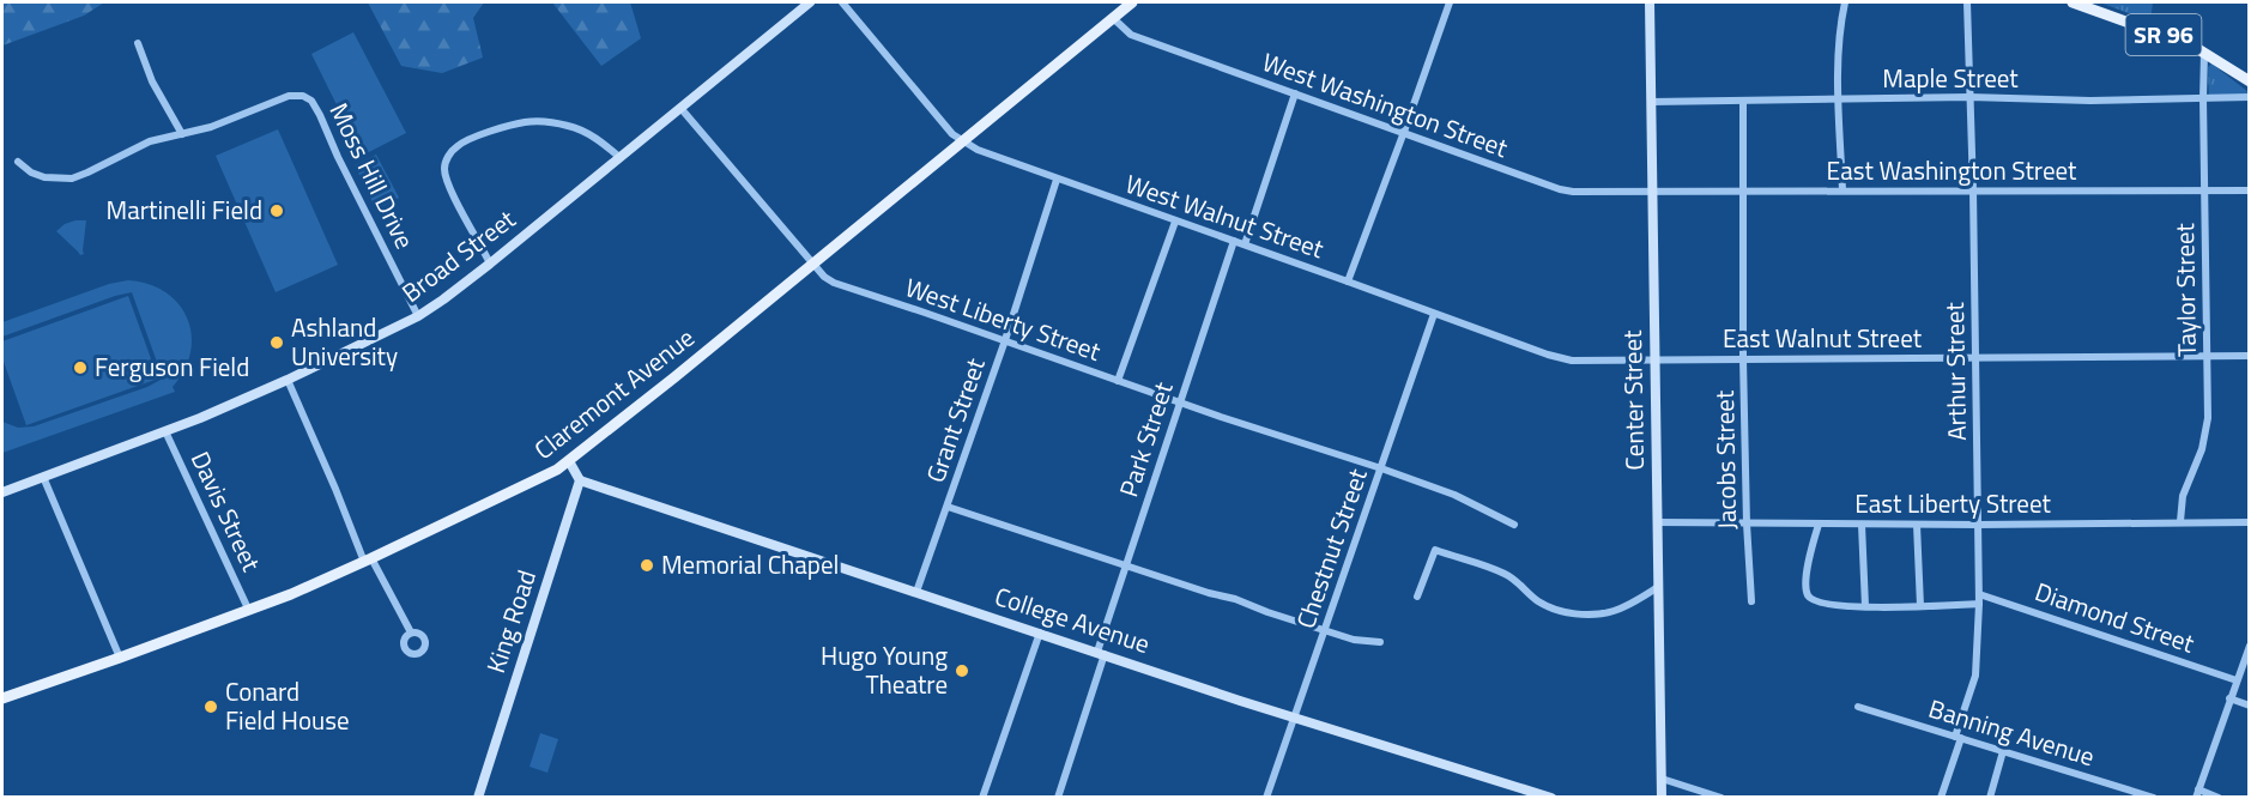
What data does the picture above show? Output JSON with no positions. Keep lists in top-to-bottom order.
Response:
{
  "streets": {
    "main road": ["SR 96", "Claremont Avenue"],
    "street": [
      "Maple Street",
      "West Washington Street",
      "East Washington Street",
      "Moss Hill Drive",
      "West Walnut Street",
      "Broad Street",
      "Taylor Street",
      "West Liberty Street",
      "East Walnut Street",
      "Arthur Street",
      "Center Street",
      "Grant Street",
      "Park Street",
      "Jacobs Street",
      "East Liberty Street",
      "Davis Street",
      "Chestnut Street",
      "Diamond Street",
      "College Avenue",
      "King Road",
      "Banning Avenue"
    ]
  },
  "crossings": [
    ["SR 96", "Taylor Street"],
    ["Maple Street", "Taylor Street"],
    ["Maple Street", "Arthur Street"],
    ["Maple Street", "Center Street"],
    ["Maple Street", "Jacobs Street"],
    ["West Washington Street", "East Washington Street"],
    ["West Washington Street", "Claremont Avenue"],
    ["West Washington Street", "Center Street"],
    ["East Washington Street", "Taylor Street"],
    ["East Washington Street", "Arthur Street"],
    ["East Washington Street", "Center Street"],
    ["East Washington Street", "Jacobs Street"],
    ["Moss Hill Drive", "Broad Street"],
    ["West Walnut Street", "East Walnut Street"],
    ["West Walnut Street", "Claremont Avenue"],
    ["West Walnut Street", "Center Street"],
    ["West Walnut Street", "Grant Street"],
    ["West Walnut Street", "Park Street"],
    ["West Walnut Street", "Chestnut Street"],
    ["Broad Street", "West Liberty Street"],
    ["Broad Street", "Davis Street"],
    ["Taylor Street", "East Walnut Street"],
    ["Taylor Street", "East Liberty Street"],
    ["West Liberty Street", "Claremont Avenue"],
    ["West Liberty Street", "Grant Street"],
    ["West Liberty Street", "Park Street"],
    ["West Liberty Street", "Chestnut Street"],
    ["East Walnut Street", "Arthur Street"],
    ["East Walnut Street", "Center Street"],
    ["East Walnut Street", "Jacobs Street"],
    ["Arthur Street", "East Liberty Street"],
    ["Arthur Street", "Diamond Street"],
    ["Arthur Street", "Banning Avenue"],
    ["Claremont Avenue", "Davis Street"],
    ["Center Street", "East Liberty Street"],
    ["Grant Street", "College Avenue"],
    ["Park Street", "College Avenue"],
    ["Jacobs Street", "East Liberty Street"],
    ["Chestnut Street", "College Avenue"],
    ["College Avenue", "King Road"]
  ],
  "places": [
    "Martinelli Field",
    "Ashland University",
    "Ferguson Field",
    "Memorial Chapel",
    "Hugo Young Theatre",
    "Conard Field House"
  ]
}
